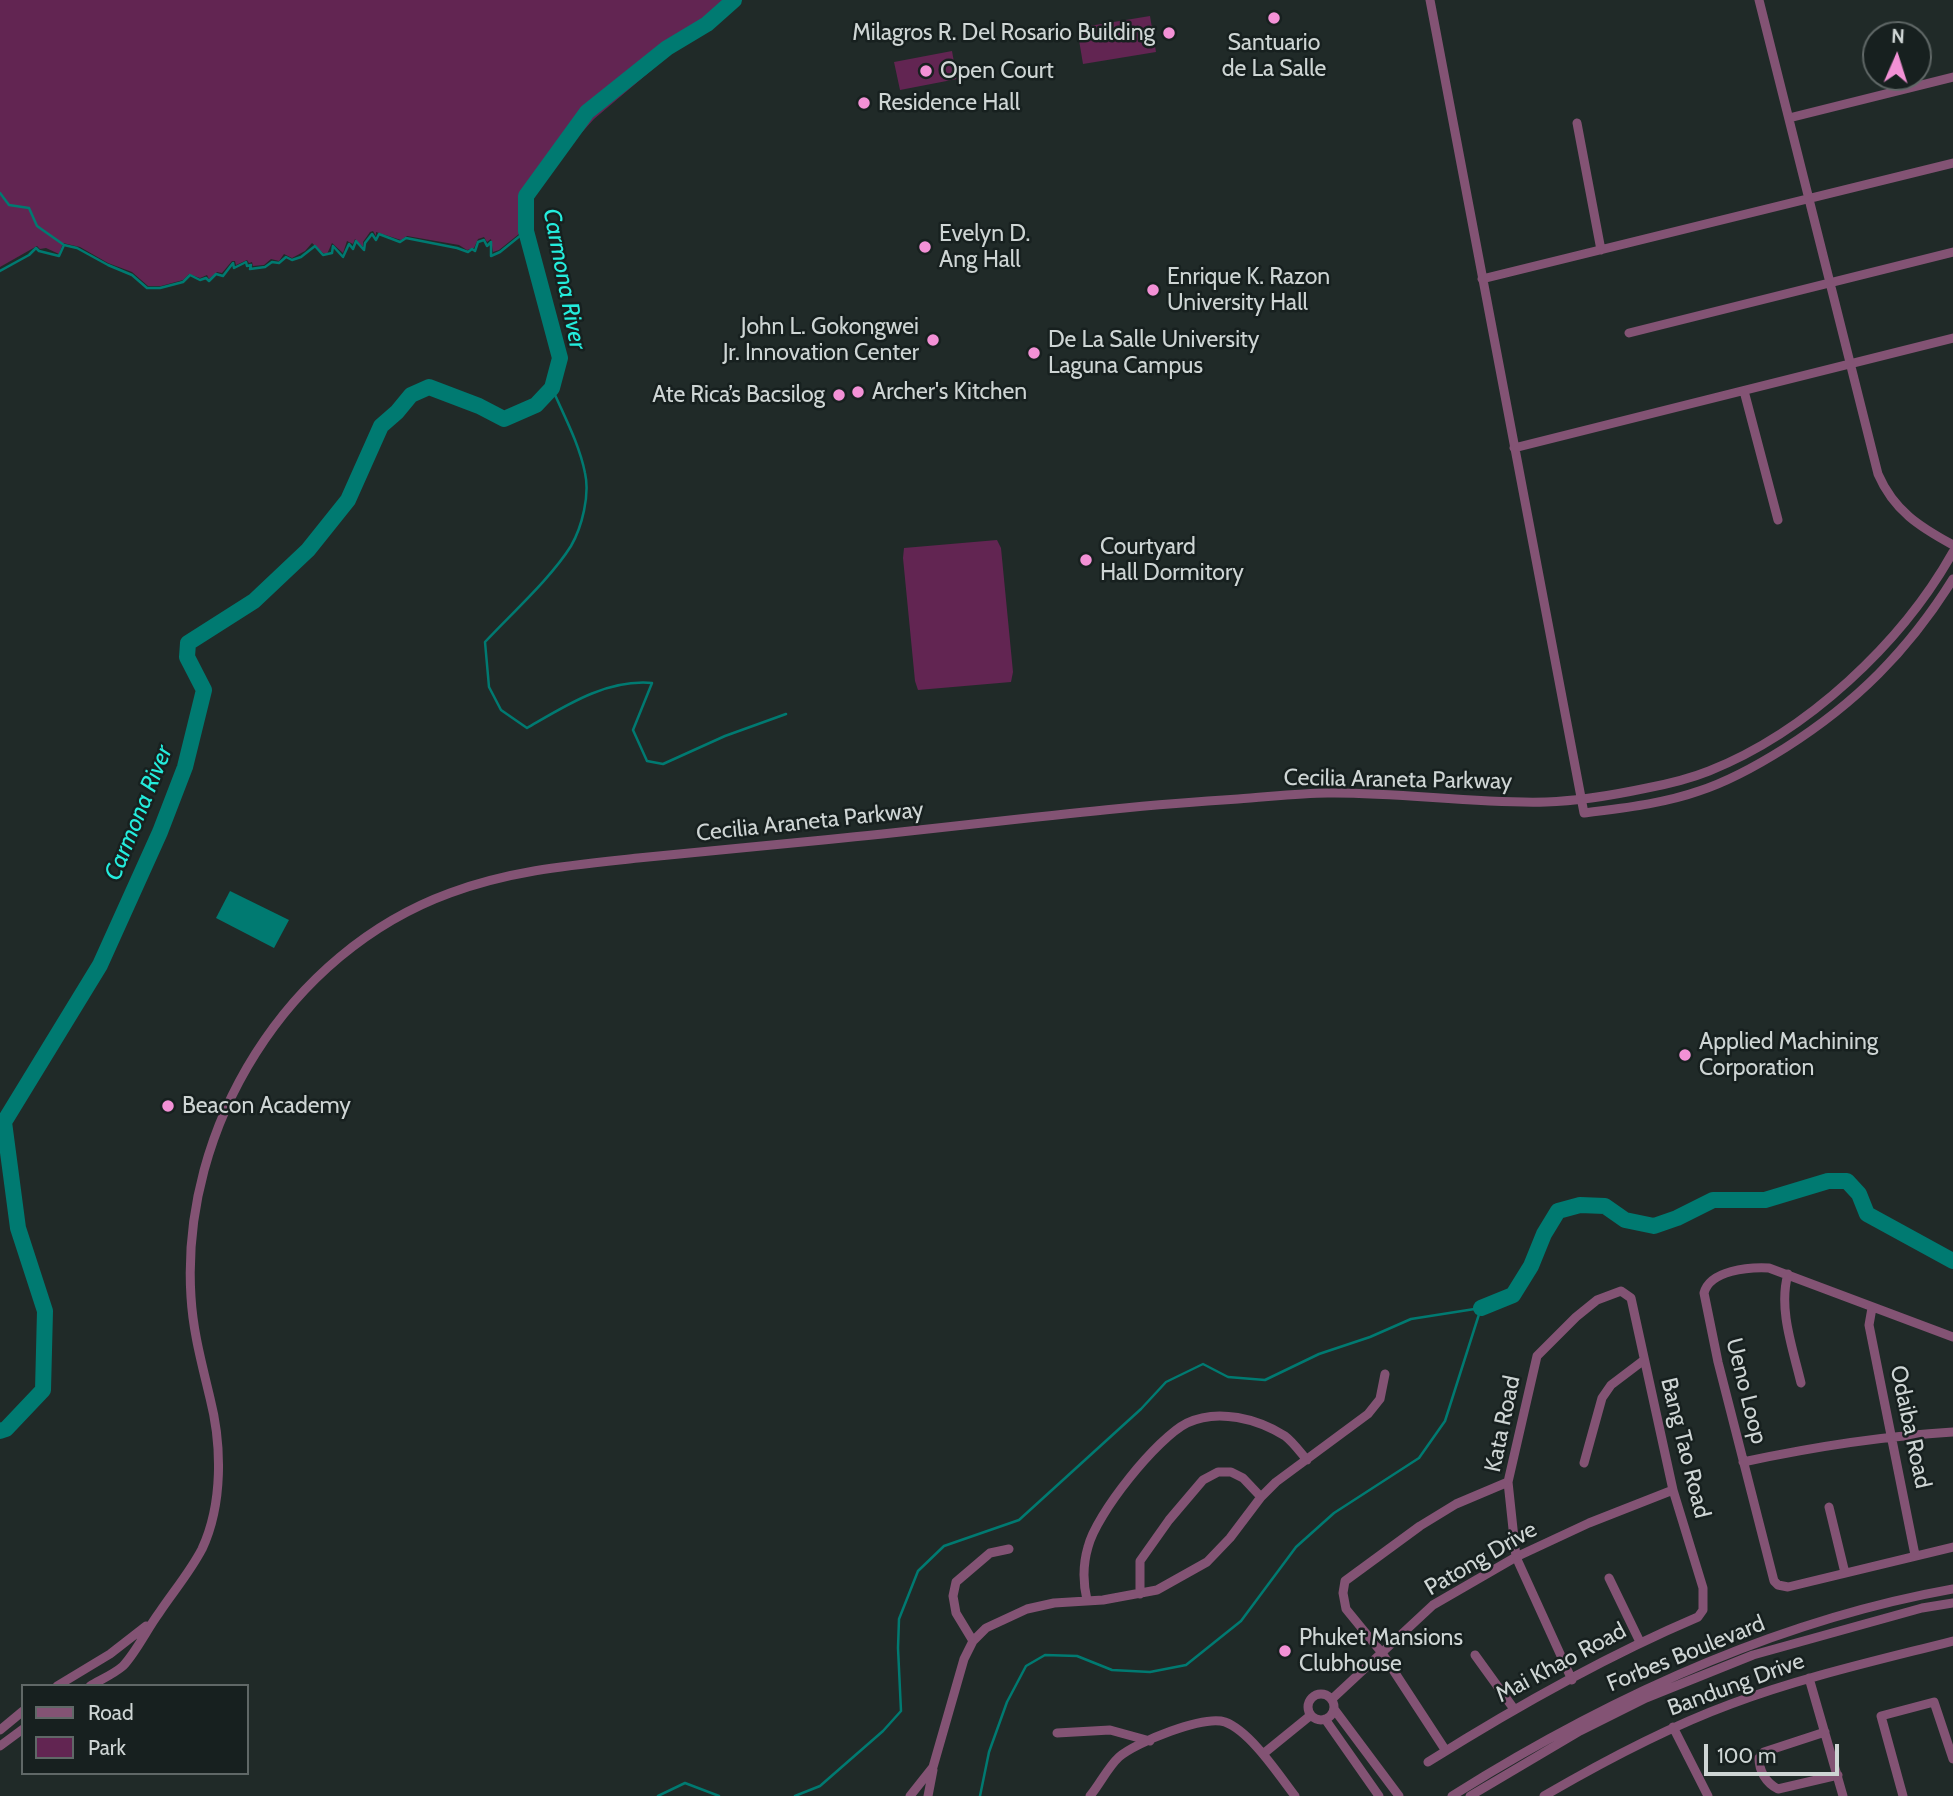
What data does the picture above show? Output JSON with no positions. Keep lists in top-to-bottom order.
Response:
{
  "streets": {
    "street": [
      "Cecilia Araneta Parkway",
      "Ueno Loop",
      "Kata Road",
      "Odaiba Road",
      "Bang Tao Road",
      "Patong Drive",
      "Forbes Boulevard",
      "Mai Khao Road",
      "Bandung Drive"
    ]
  },
  "crossings": [
    ["Ueno Loop", "Odaiba Road"],
    ["Kata Road", "Bang Tao Road"],
    ["Kata Road", "Patong Drive"],
    ["Kata Road", "Mai Khao Road"],
    ["Bang Tao Road", "Patong Drive"],
    ["Bang Tao Road", "Mai Khao Road"]
  ],
  "water": ["Carmona River"],
  "places": [
    "Santuario de La Salle",
    "Milagros R. Del Rosario Building",
    "Open Court",
    "Residence Hall",
    "Evelyn D. Ang Hall",
    "Enrique K. Razon University Hall",
    "John L. Gokongwei Jr. Innovation Center",
    "De La Salle University Laguna Campus",
    "Archer's Kitchen",
    "Ate Rica’s Bacsilog",
    "Courtyard Hall Dormitory",
    "Applied Machining Corporation",
    "Beacon Academy",
    "Phuket Mansions Clubhouse"
  ],
  "legend": ["Road", "Park"],
  "scale_bar": "100 m",
  "north": "top"
}
